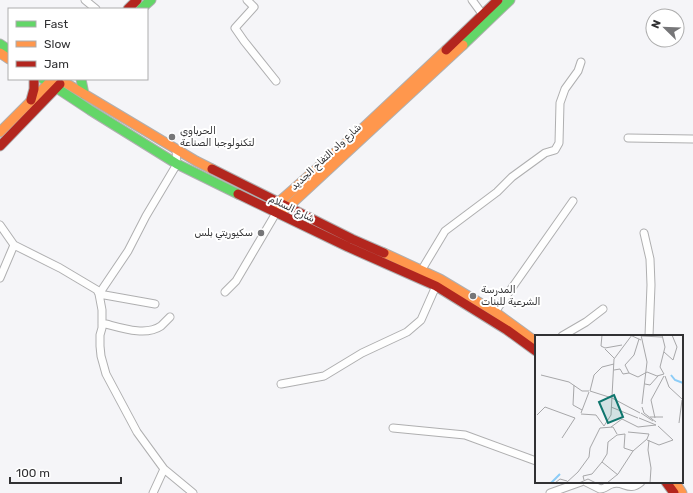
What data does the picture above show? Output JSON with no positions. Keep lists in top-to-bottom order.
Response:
{
  "streets": {
    "main road": ["شارع واد التفاح الجديد", "شارع السلام"]
  },
  "crossings": [
    ["شارع واد التفاح الجديد", "شارع السلام"]
  ],
  "places": ["الحرباوي لتكنولوجبا الصناعة", "سكيوريتي بلس", "المدرسة الشرعية للبنات"],
  "legend": ["Fast", "Slow", "Jam"],
  "scale_bar": "100 m",
  "north": "top left"
}
